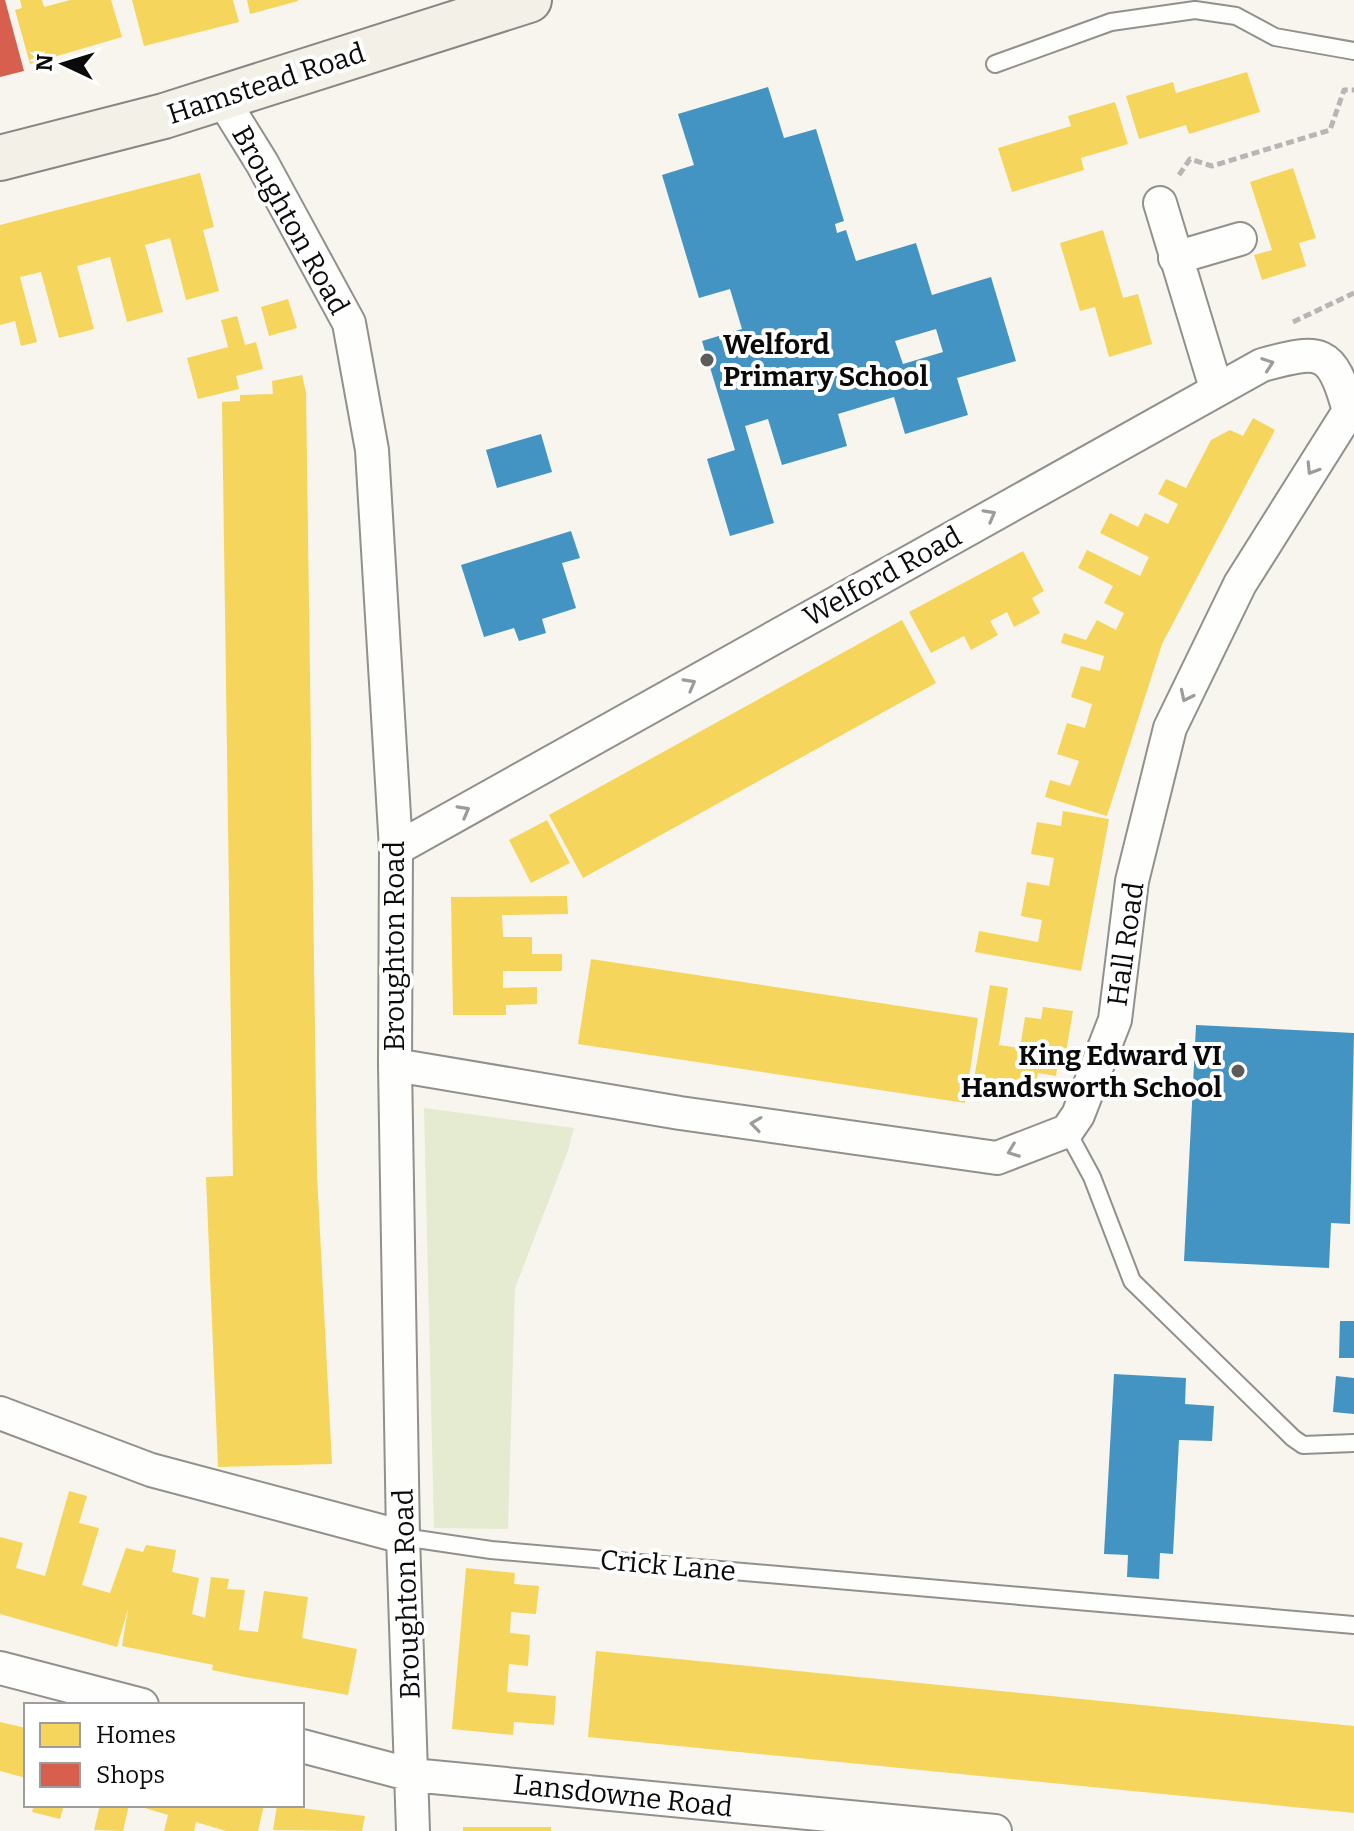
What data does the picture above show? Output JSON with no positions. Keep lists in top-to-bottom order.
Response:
{
  "streets": {
    "main road": ["Hamstead Road"],
    "street": [
      "Broughton Road",
      "Welford Road",
      "Hall Road",
      "Crick Lane",
      "Lansdowne Road"
    ]
  },
  "crossings": [
    ["Hamstead Road", "Broughton Road"],
    ["Broughton Road", "Welford Road"],
    ["Broughton Road", "Crick Lane"],
    ["Broughton Road", "Lansdowne Road"],
    ["Welford Road", "Hall Road"]
  ],
  "one_way": ["Welford Road", "Hall Road"],
  "places": ["Welford Primary School", "King Edward VI Handsworth School"],
  "legend": ["Homes", "Shops"],
  "north": "left"
}
